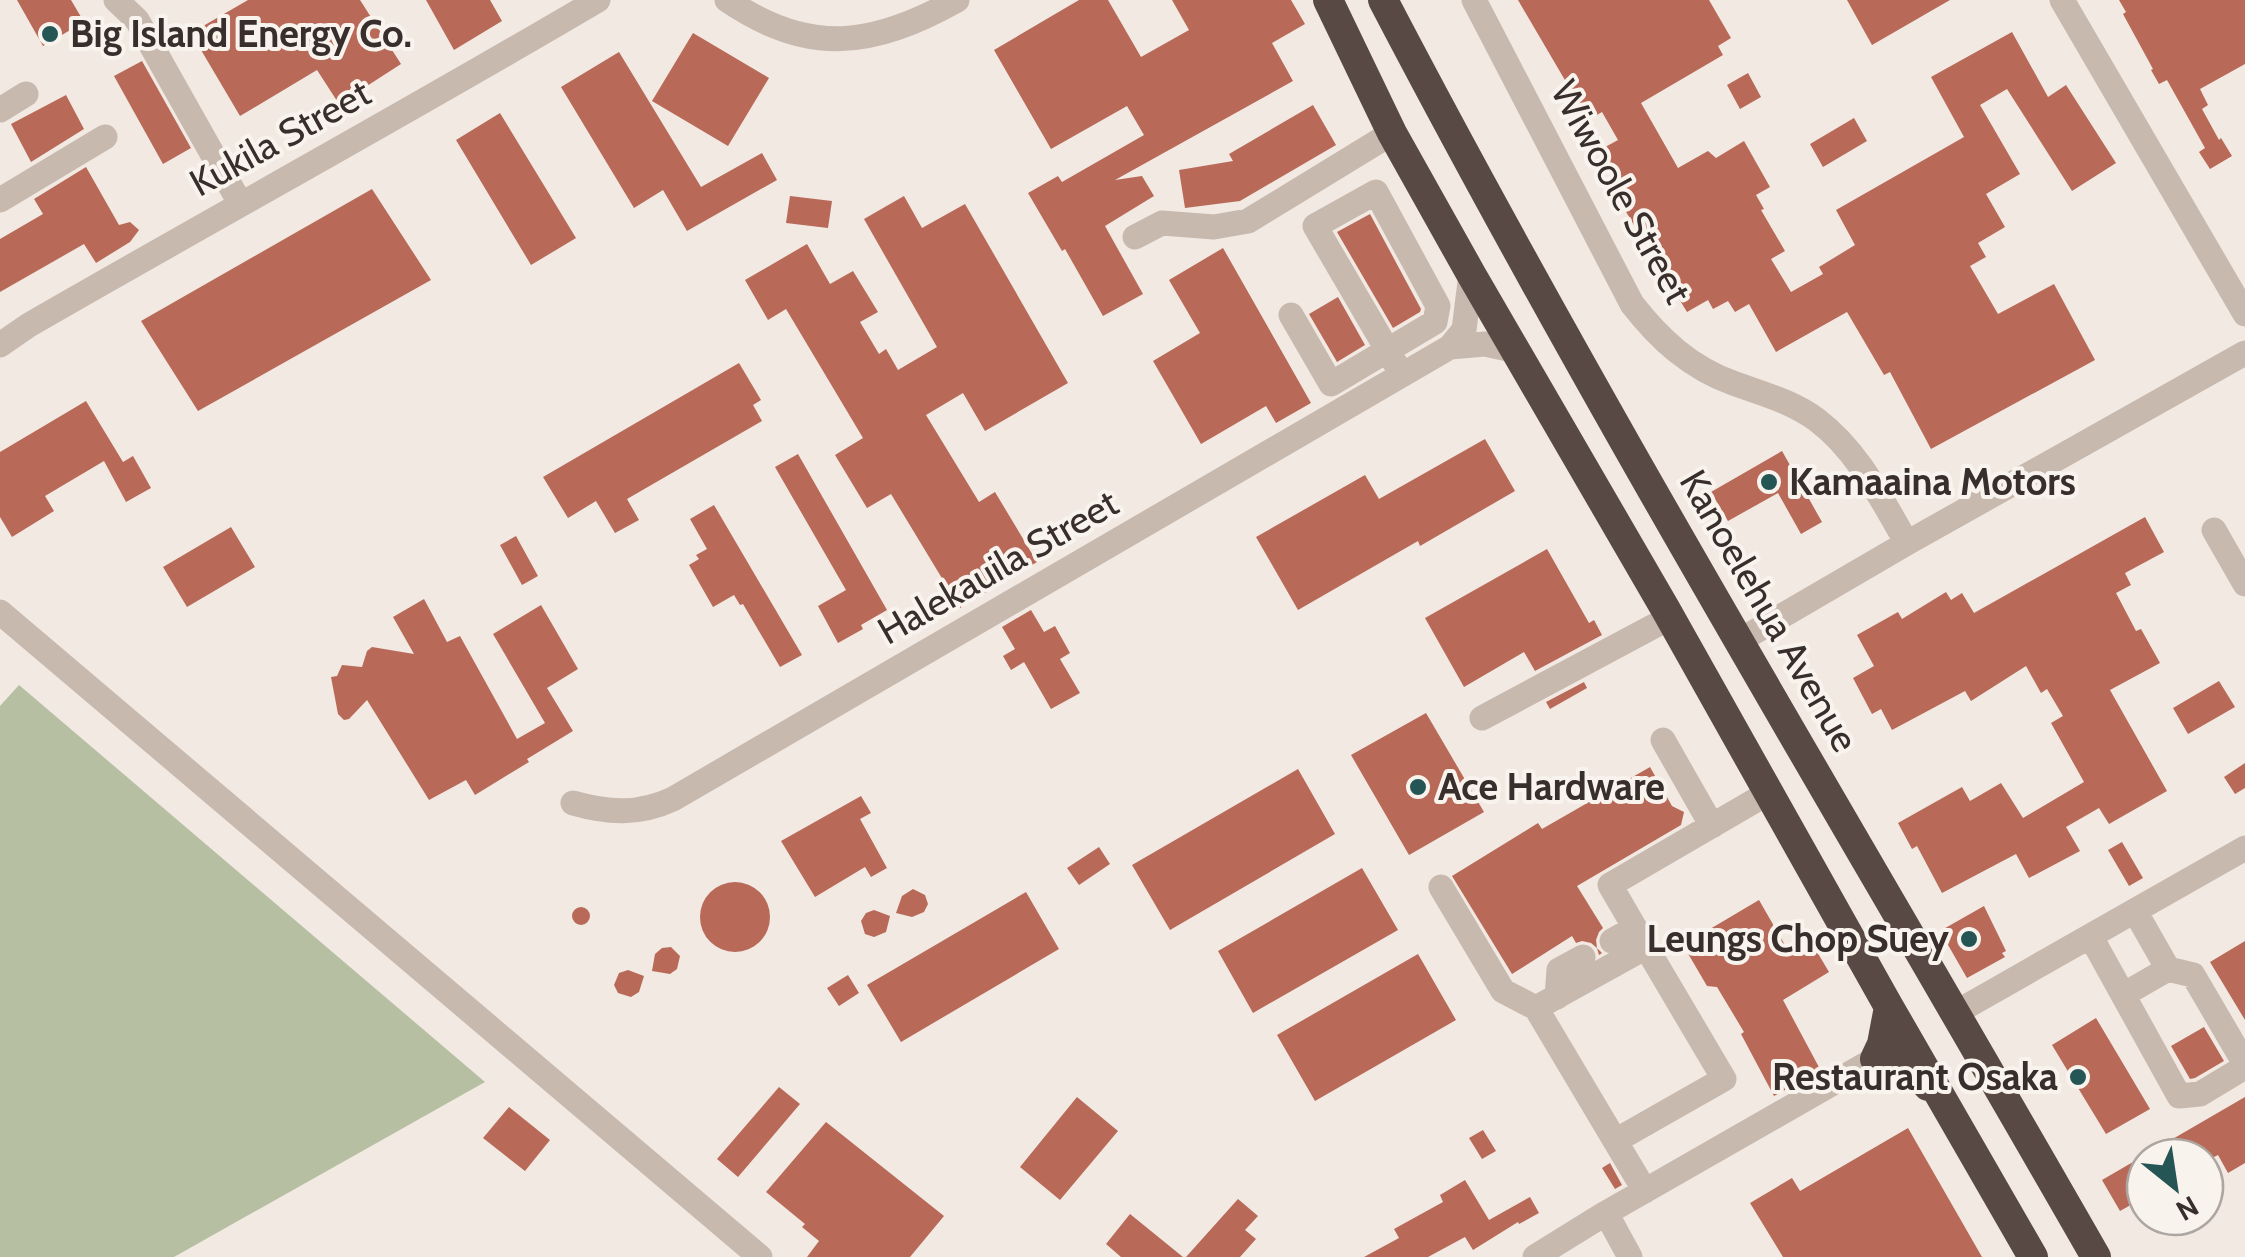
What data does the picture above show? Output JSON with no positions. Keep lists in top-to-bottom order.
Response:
{
  "streets": {
    "highway": ["Kanoelehua Avenue"],
    "street": ["Kukila Street", "Wiwoole Street", "Halekauila Street"]
  },
  "places": [
    "Big Island Energy Co.",
    "Kamaaina Motors",
    "Ace Hardware",
    "Leungs Chop Suey",
    "Restaurant Osaka"
  ],
  "north": "bottom right"
}
